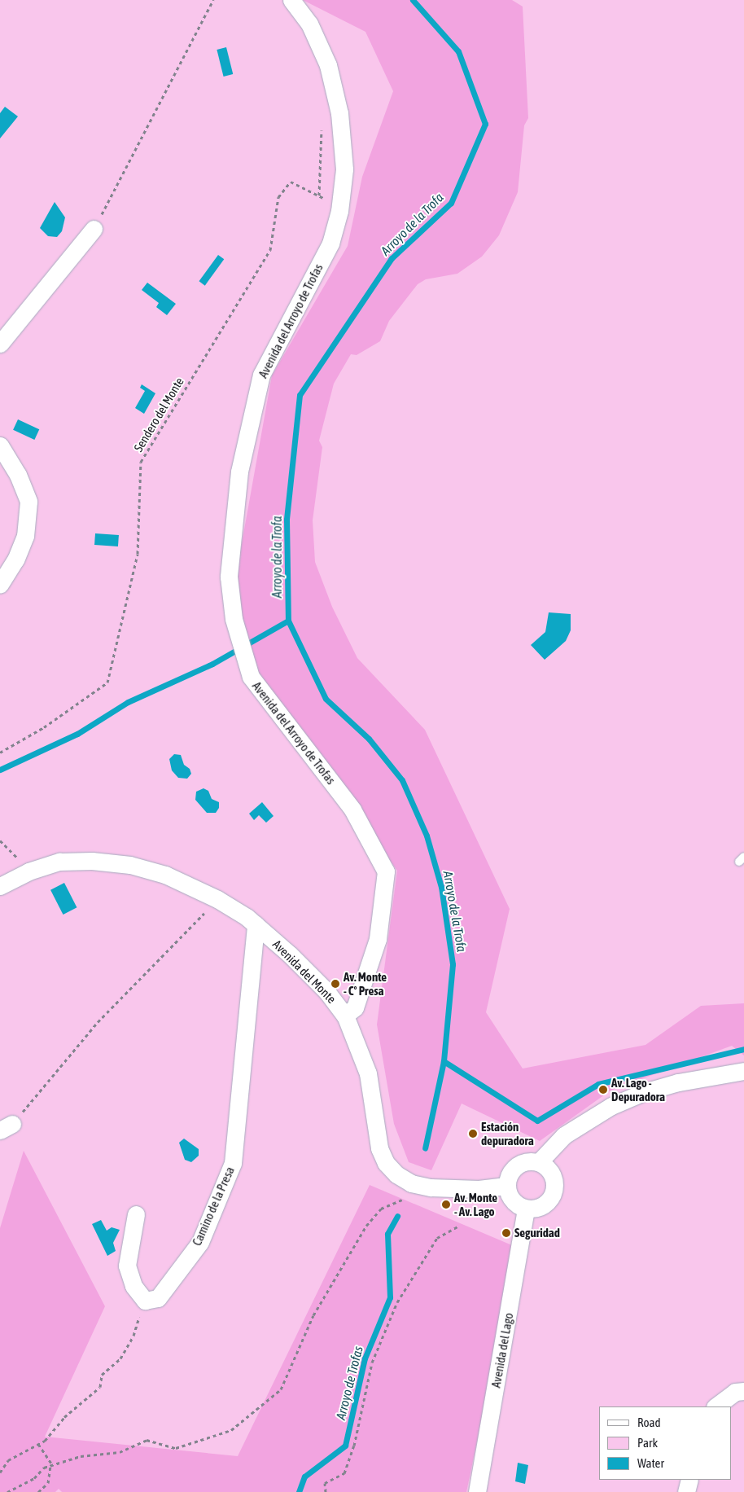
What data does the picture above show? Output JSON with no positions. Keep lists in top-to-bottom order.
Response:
{
  "streets": {
    "street": [
      "Avenida del Arroyo de Trofas",
      "Avenida del Monte",
      "Camino de la Presa",
      "Avenida del Lago"
    ],
    "path": ["Sendero del Monte"]
  },
  "crossings": [
    ["Avenida del Arroyo de Trofas", "Sendero del Monte"],
    ["Avenida del Arroyo de Trofas", "Avenida del Monte"],
    ["Avenida del Monte", "Camino de la Presa"],
    ["Avenida del Monte", "Avenida del Lago"]
  ],
  "water": ["Arroyo de la Trofa", "Arroyo de Trofas"],
  "places": [
    "Av. Monte - Cº Presa",
    "Av. Lago - Depuradora",
    "Estación depuradora",
    "Av. Monte - Av. Lago",
    "Seguridad"
  ],
  "legend": ["Road", "Park", "Water"]
}
